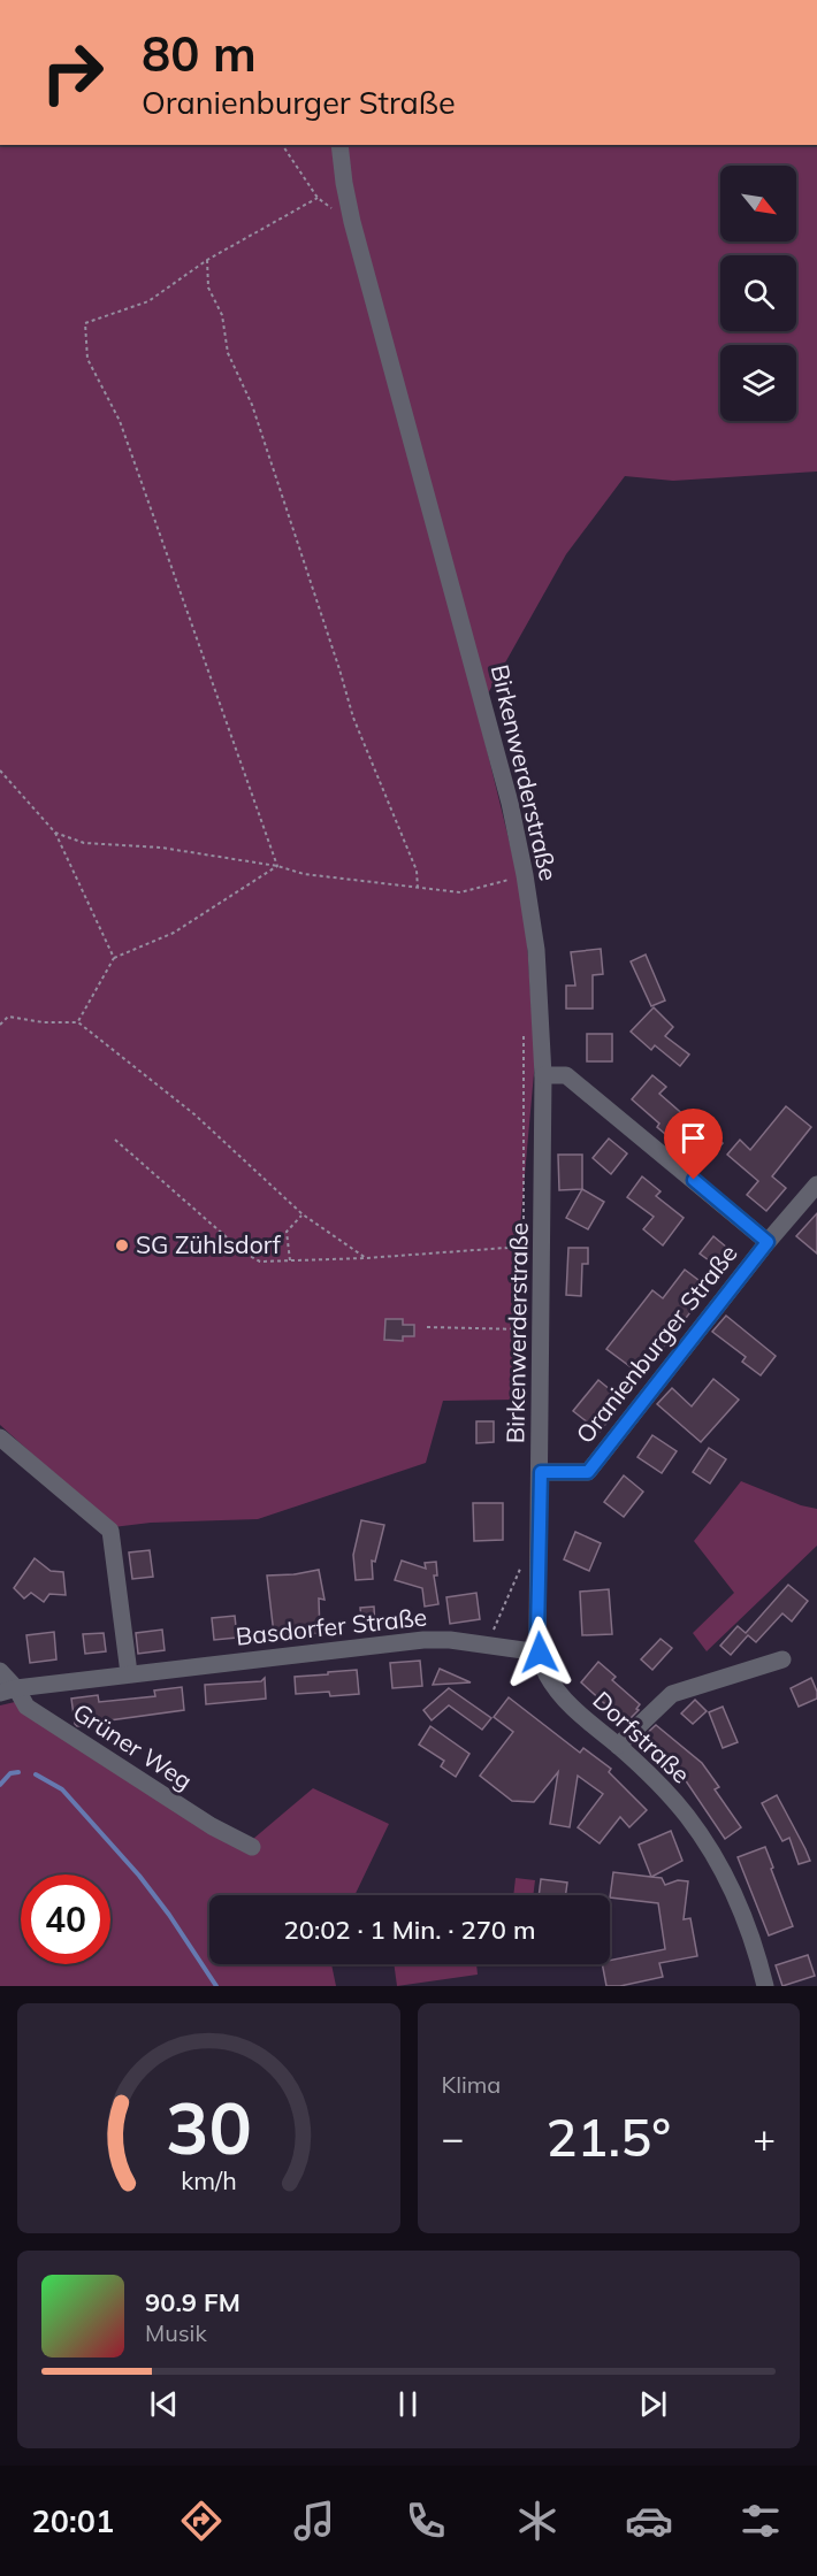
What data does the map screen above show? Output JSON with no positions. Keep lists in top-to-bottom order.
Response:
{
  "streets": {
    "street": [
      "Birkenwerderstraße",
      "Oranienburger Straße",
      "Basdorfer Straße",
      "Dorfstraße",
      "Grüner Weg"
    ]
  },
  "crossings": [
    ["Birkenwerderstraße", "Oranienburger Straße"],
    ["Birkenwerderstraße", "Dorfstraße"],
    ["Oranienburger Straße", "Dorfstraße"],
    ["Basdorfer Straße", "Dorfstraße"],
    ["Basdorfer Straße", "Grüner Weg"]
  ],
  "places": ["SG Zühlsdorf"],
  "north": "bottom right",
  "page": {
    "turn": ["80 m", "Oranienburger Straße"],
    "limit": "40",
    "trip": "20:02 · 1 Min. · 270 m",
    "tile": "Klima",
    "heat": ["−", "21.5°", "+"],
    "song": ["90.9 FM", "Musik"],
    "tabs": "20:01",
    "gauge": ["30", "km/h"]
  }
}
